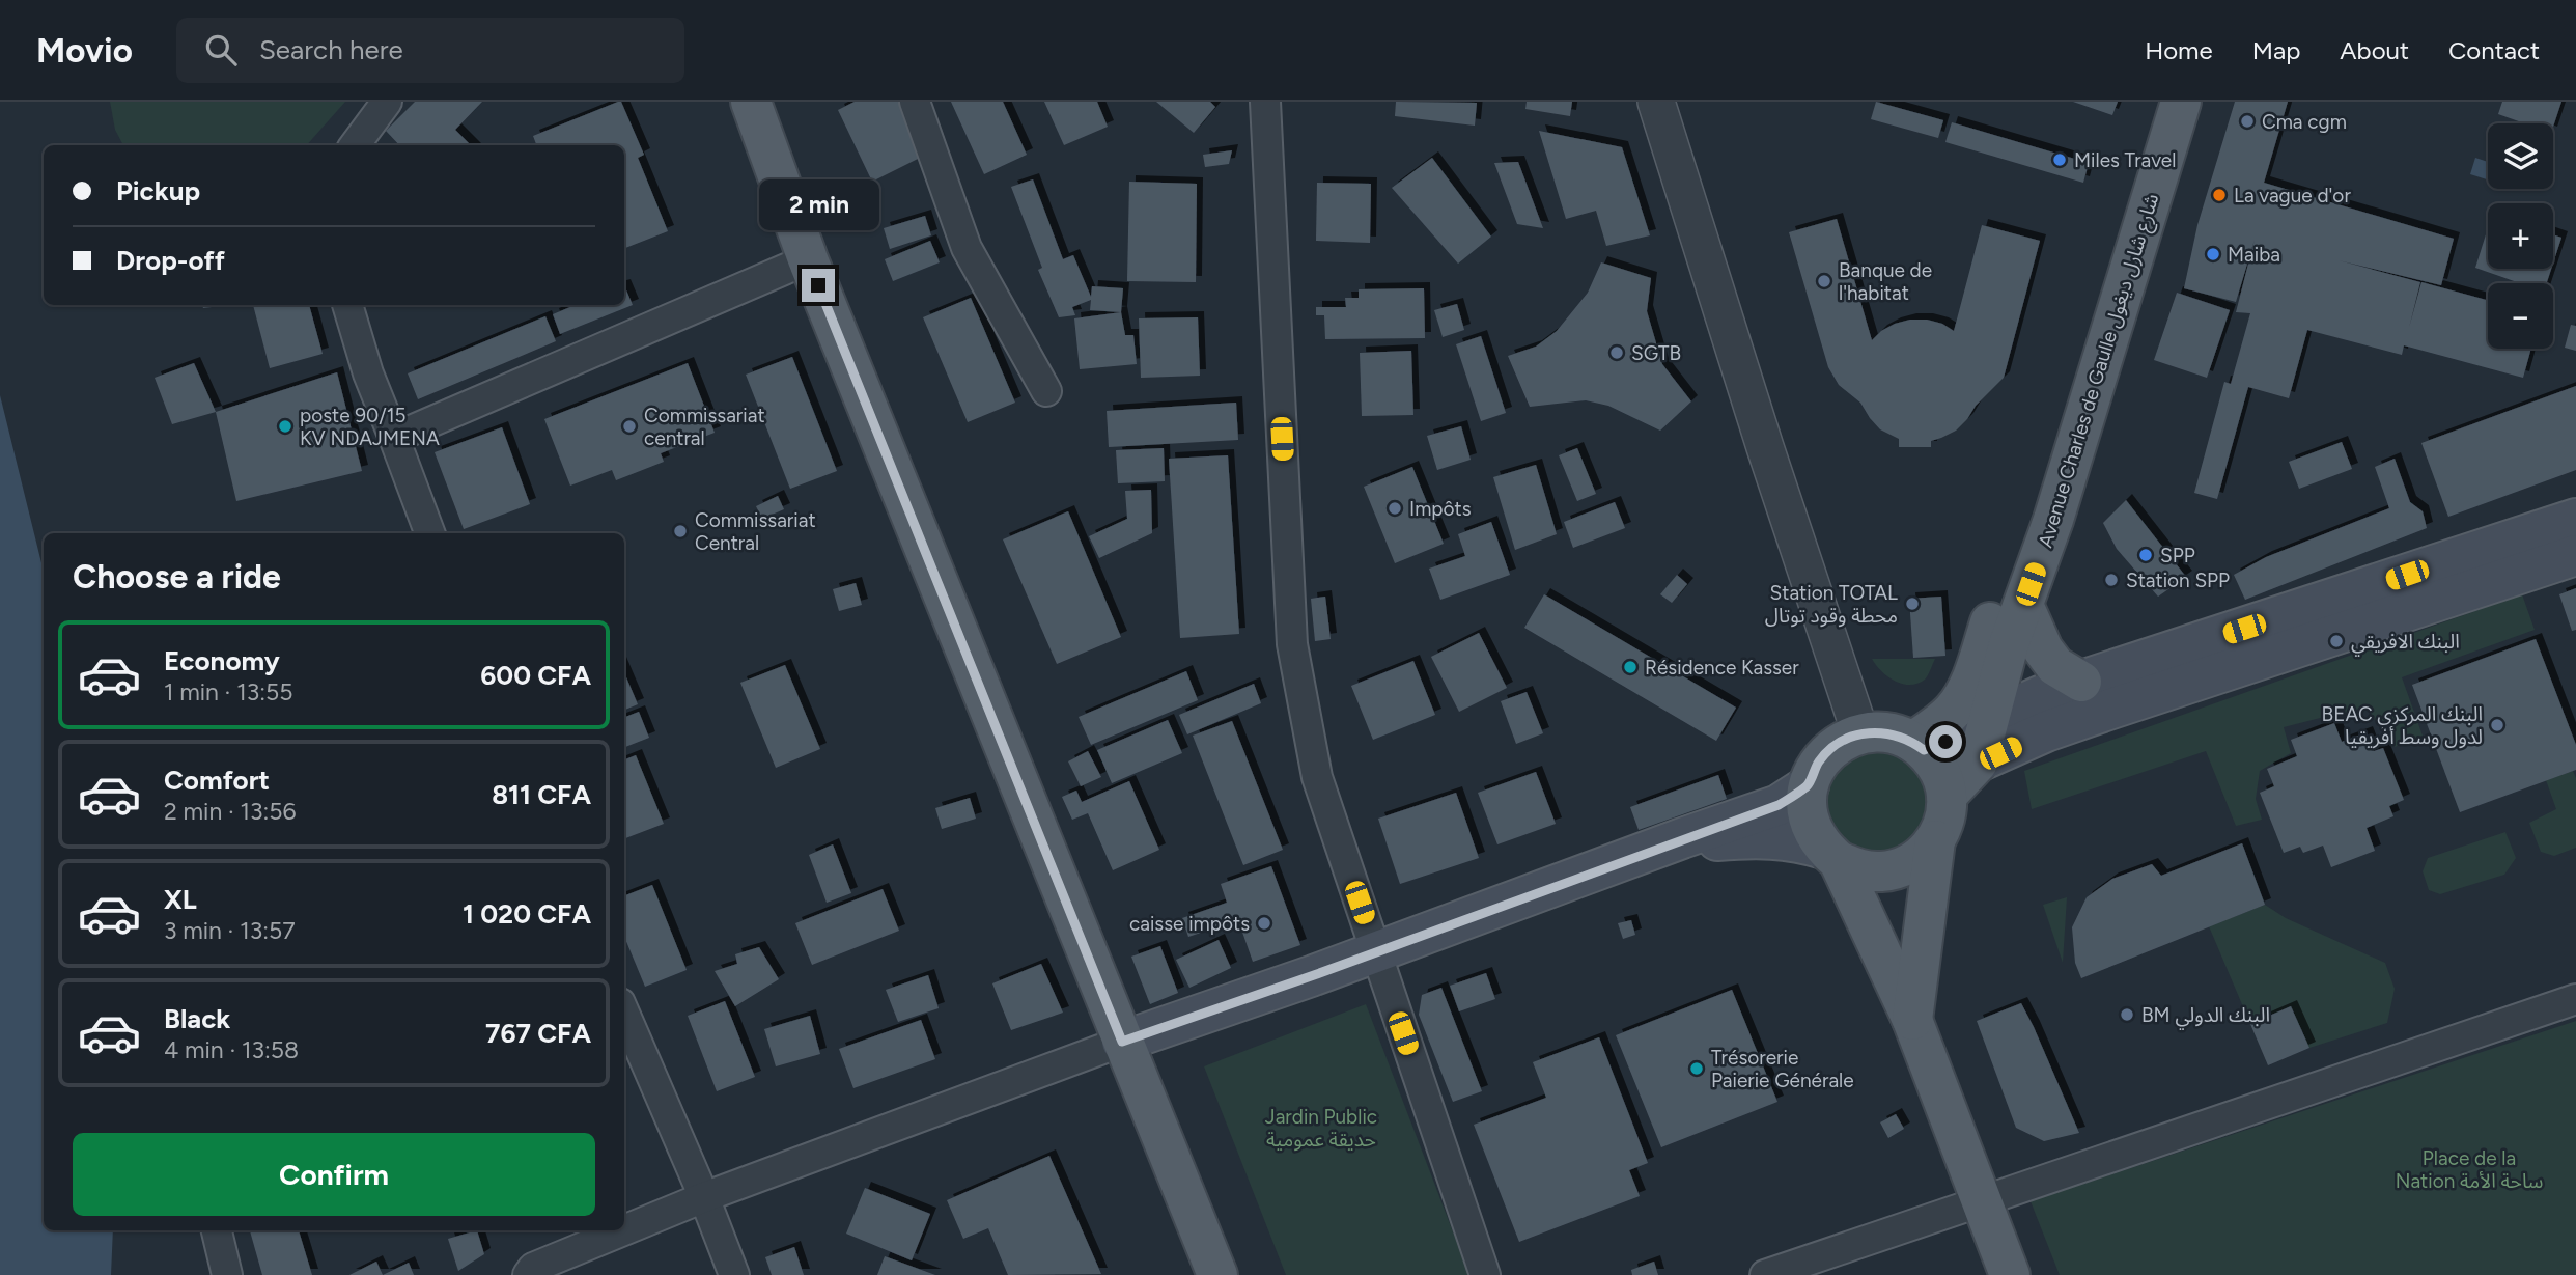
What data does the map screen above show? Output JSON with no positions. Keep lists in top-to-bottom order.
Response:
{
  "streets": {
    "main road": ["Avenue Charles de Gaulle شارع شارل ديغول"]
  },
  "parks": ["Jardin Public حديقة عمومية", "Place de la Nation ساحة الأمة"],
  "places": [
    "Cma cgm",
    "Miles Travel",
    "La vague d'or",
    "Maiba",
    "Banque de l'habitat",
    "SGTB",
    "poste 90/15 KV NDAJMENA",
    "Commissariat central",
    "Impôts",
    "Commissariat Central",
    "SPP",
    "Station SPP",
    "Station TOTAL محطة وقود توتال",
    "البنك الافريقي",
    "Résidence Kasser",
    "BEAC البنك المركزي لدول وسط أفريقيا",
    "caisse impôts",
    "BM البنك الدولي",
    "Trésorerie Paierie Générale"
  ],
  "page": {
    "header": "Movio",
    "search": "Search here",
    "nav": [
      "Home",
      "Map",
      "About",
      "Contact"
    ],
    "map_buttons": ["+", "−"],
    "banner": ["Pickup", "Drop-off"],
    "bubble": "2 min",
    "heading": "Choose a ride",
    "list": [
      {
        "name": "Economy",
        "note": "1 min · 13:55",
        "value": "600 CFA"
      },
      {
        "name": "Comfort",
        "note": "2 min · 13:56",
        "value": "811 CFA"
      },
      {
        "name": "XL",
        "note": "3 min · 13:57",
        "value": "1 020 CFA"
      },
      {
        "name": "Black",
        "note": "4 min · 13:58",
        "value": "767 CFA"
      }
    ],
    "buttons": "Confirm"
  }
}
